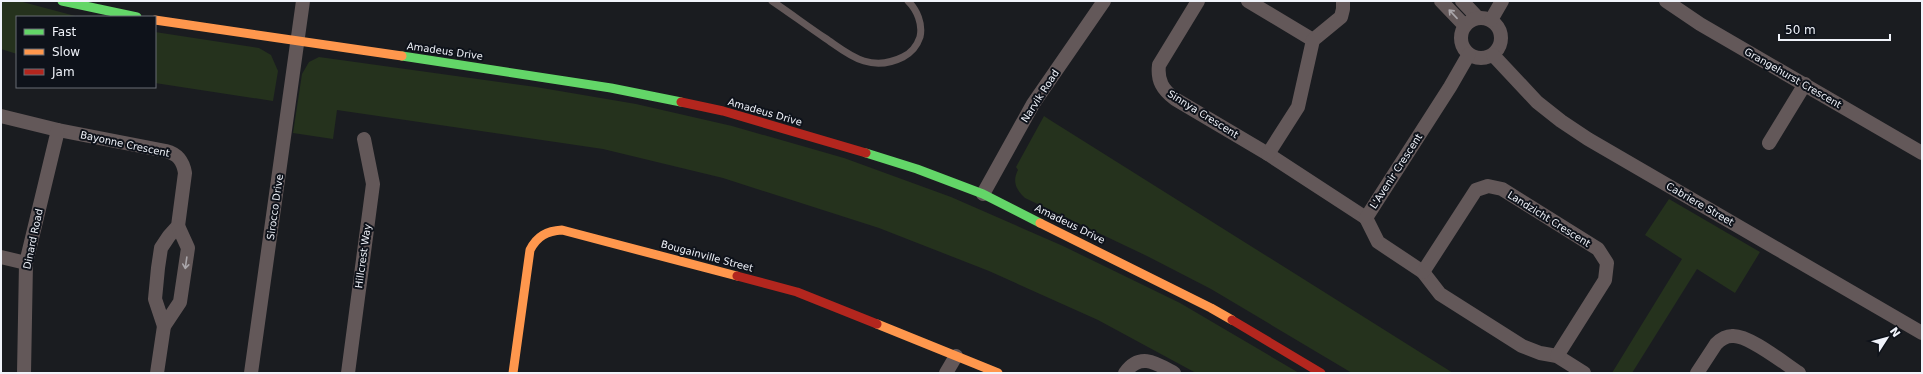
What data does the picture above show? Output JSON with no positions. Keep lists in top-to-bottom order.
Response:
{
  "streets": {
    "street": [
      "Amadeus Drive",
      "Grangehurst Crescent",
      "Narvik Road",
      "Sinnya Crescent",
      "Bayonne Crescent",
      "L'Avenir Crescent",
      "Cabriere Street",
      "Sirocco Drive",
      "Landzicht Crescent",
      "Dinard Road",
      "Hillcrest Way",
      "Bougainville Street"
    ]
  },
  "crossings": [
    ["Amadeus Drive", "Narvik Road"],
    ["Amadeus Drive", "Sirocco Drive"],
    ["Sinnya Crescent", "L'Avenir Crescent"],
    ["Bayonne Crescent", "Dinard Road"],
    ["L'Avenir Crescent", "Cabriere Street"],
    ["L'Avenir Crescent", "Landzicht Crescent"]
  ],
  "legend": ["Fast", "Slow", "Jam"],
  "scale_bar": "50 m",
  "north": "top right"
}
